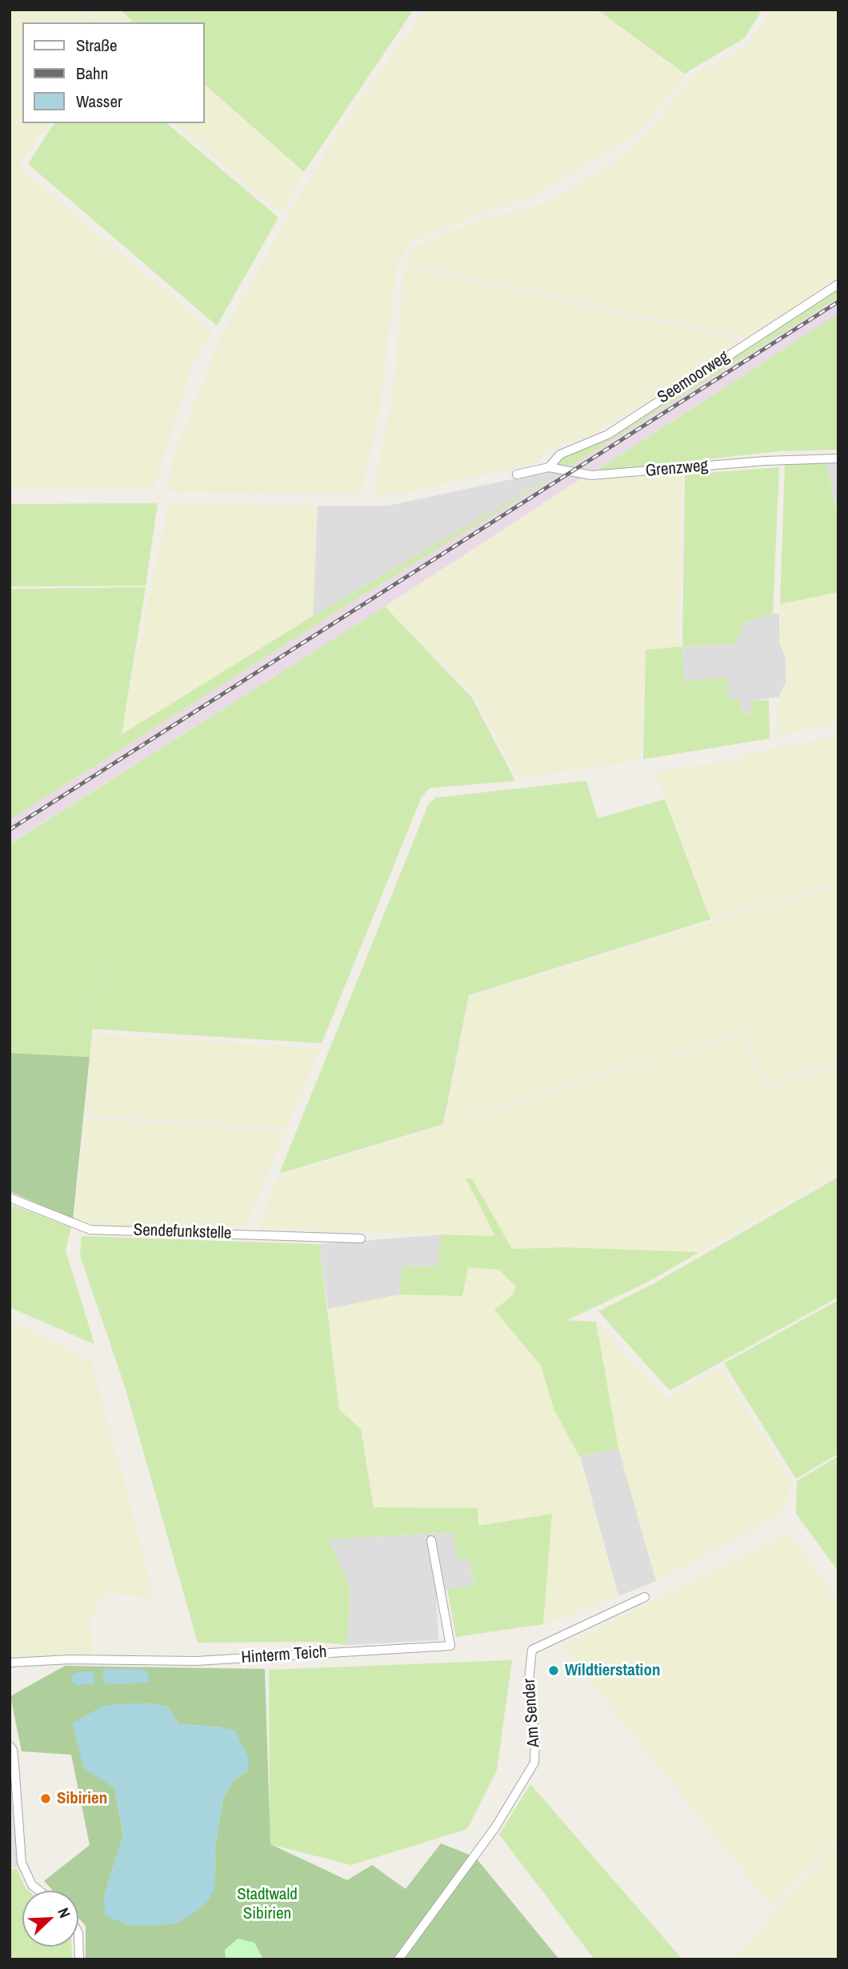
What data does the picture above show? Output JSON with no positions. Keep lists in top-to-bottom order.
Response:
{
  "streets": {
    "street": [
      "Seemoorweg",
      "Grenzweg",
      "Sendefunkstelle",
      "Hinterm Teich",
      "Am Sender"
    ]
  },
  "crossings": [
    ["Seemoorweg", "Grenzweg"]
  ],
  "parks": ["Stadtwald Sibirien"],
  "places": ["Wildtierstation", "Sibirien"],
  "legend": ["Straße", "Bahn", "Wasser"],
  "north": "top right"
}
